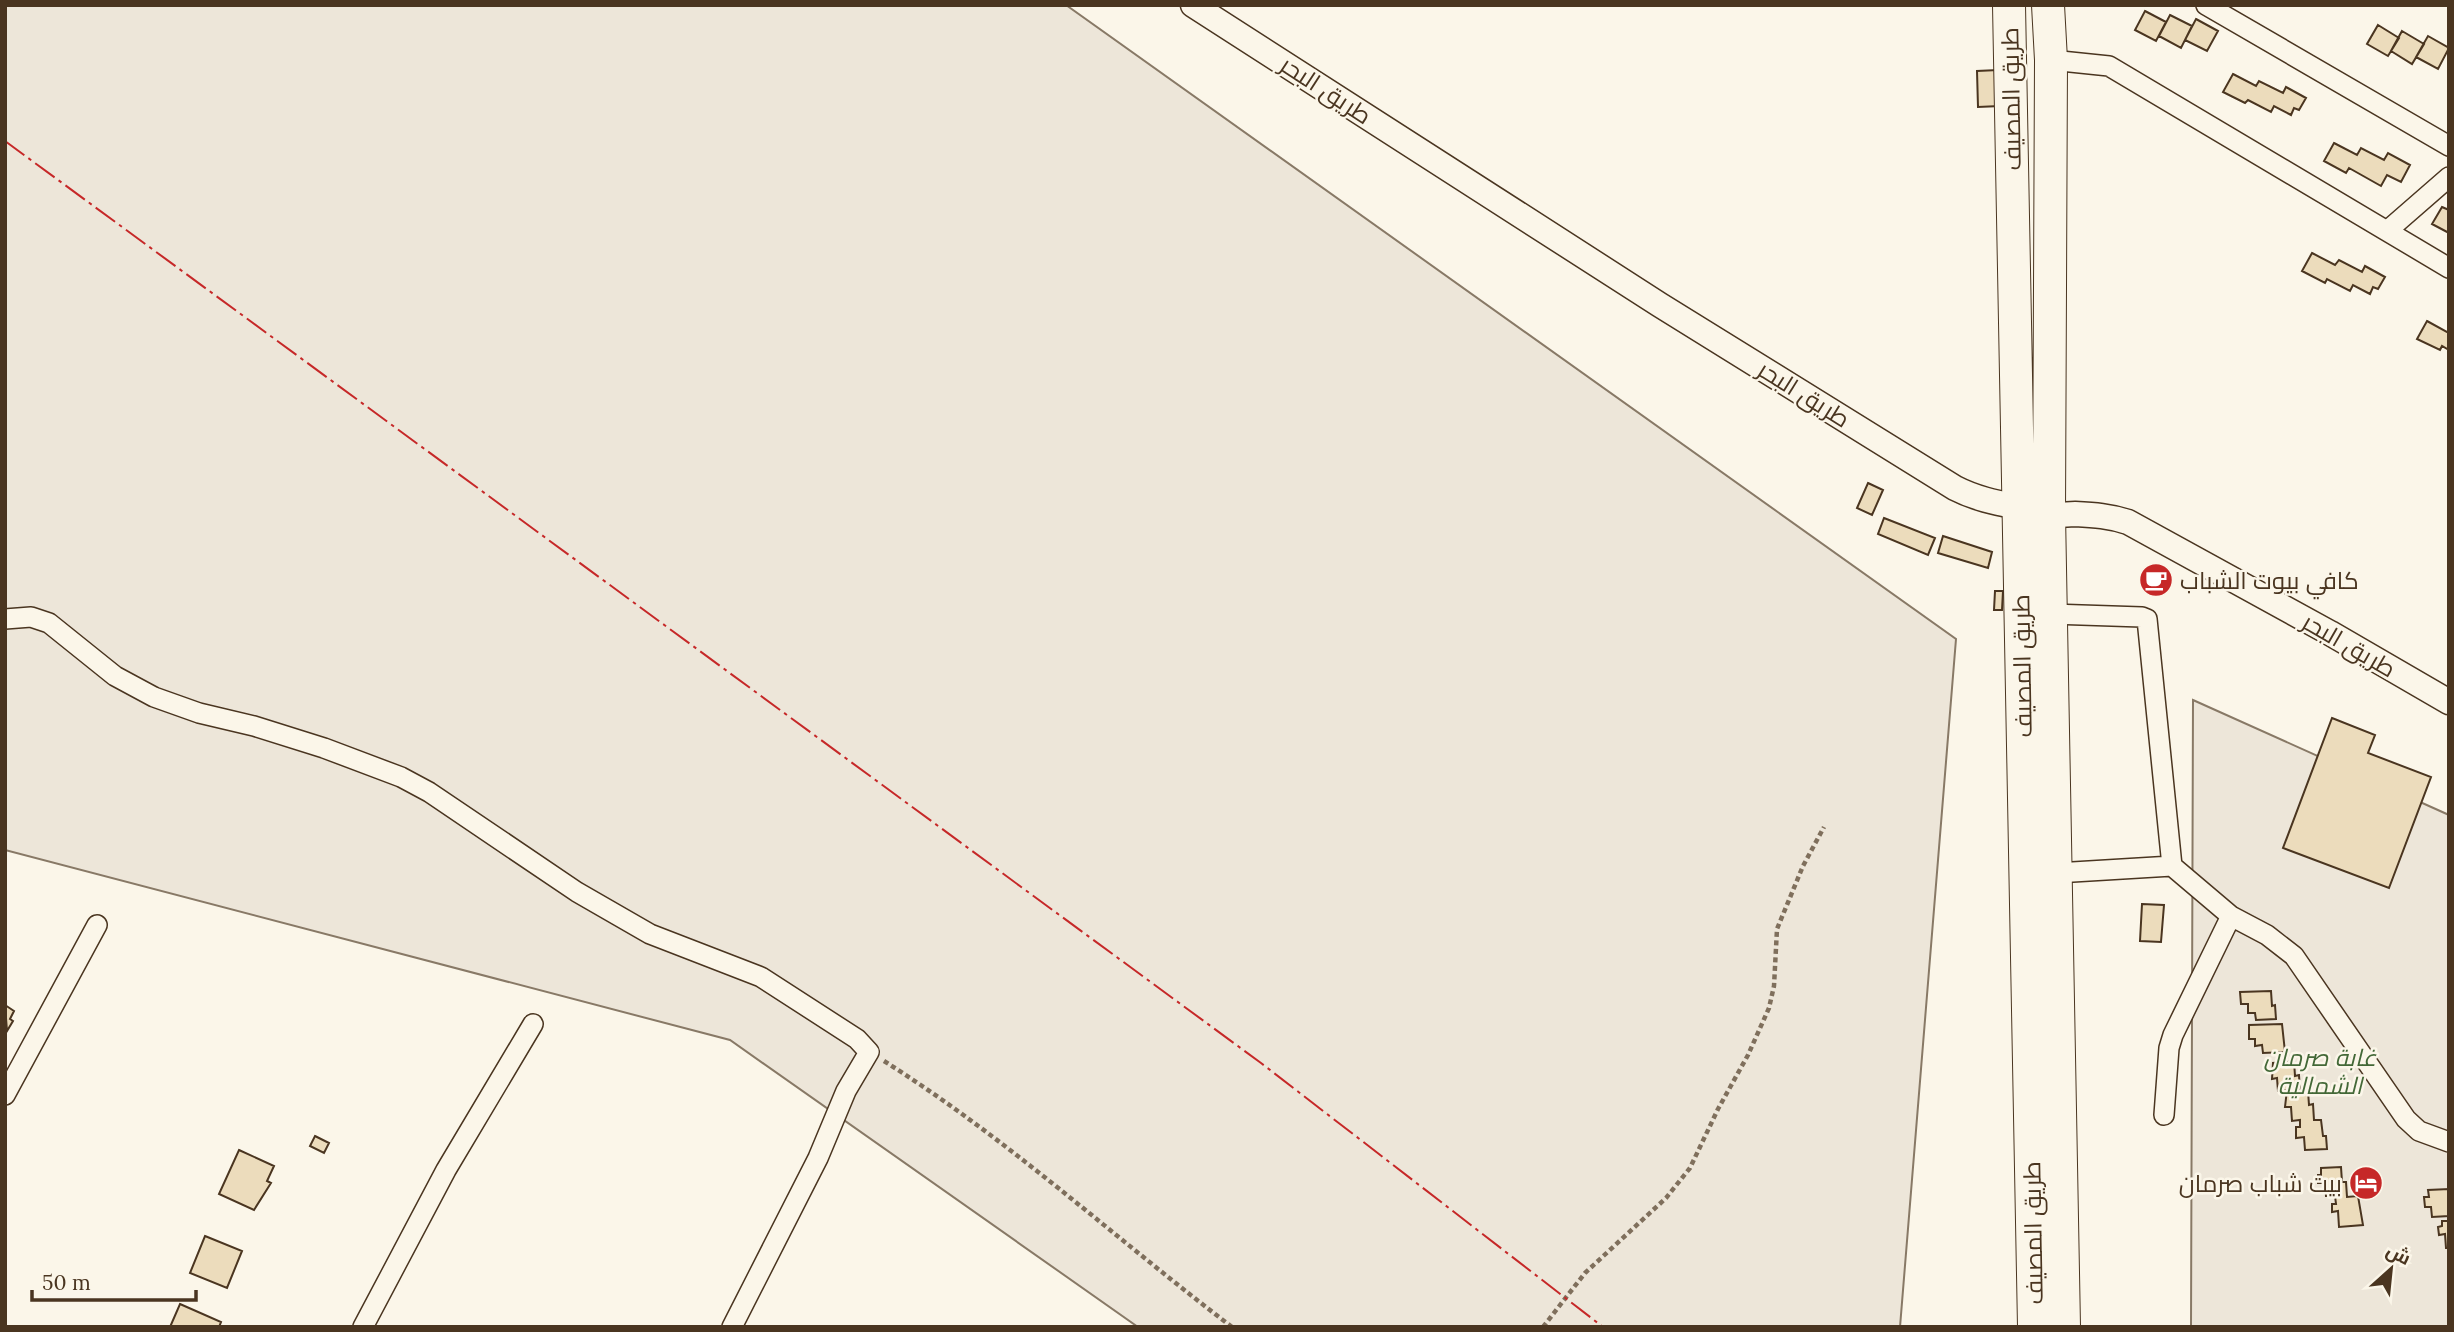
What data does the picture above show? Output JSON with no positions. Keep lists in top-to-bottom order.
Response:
{
  "streets": {
    "main road": ["طريق المصيف"],
    "street": ["طريق البحر"]
  },
  "crossings": [
    ["طريق البحر", "طريق المصيف"]
  ],
  "parks": ["غابة صرمان الشمالية"],
  "places": {
    "cafe": ["كافي بيوت الشباب"],
    "hotel": ["بيت شباب صرمان"]
  },
  "scale_bar": "50 m",
  "north": "top right"
}
